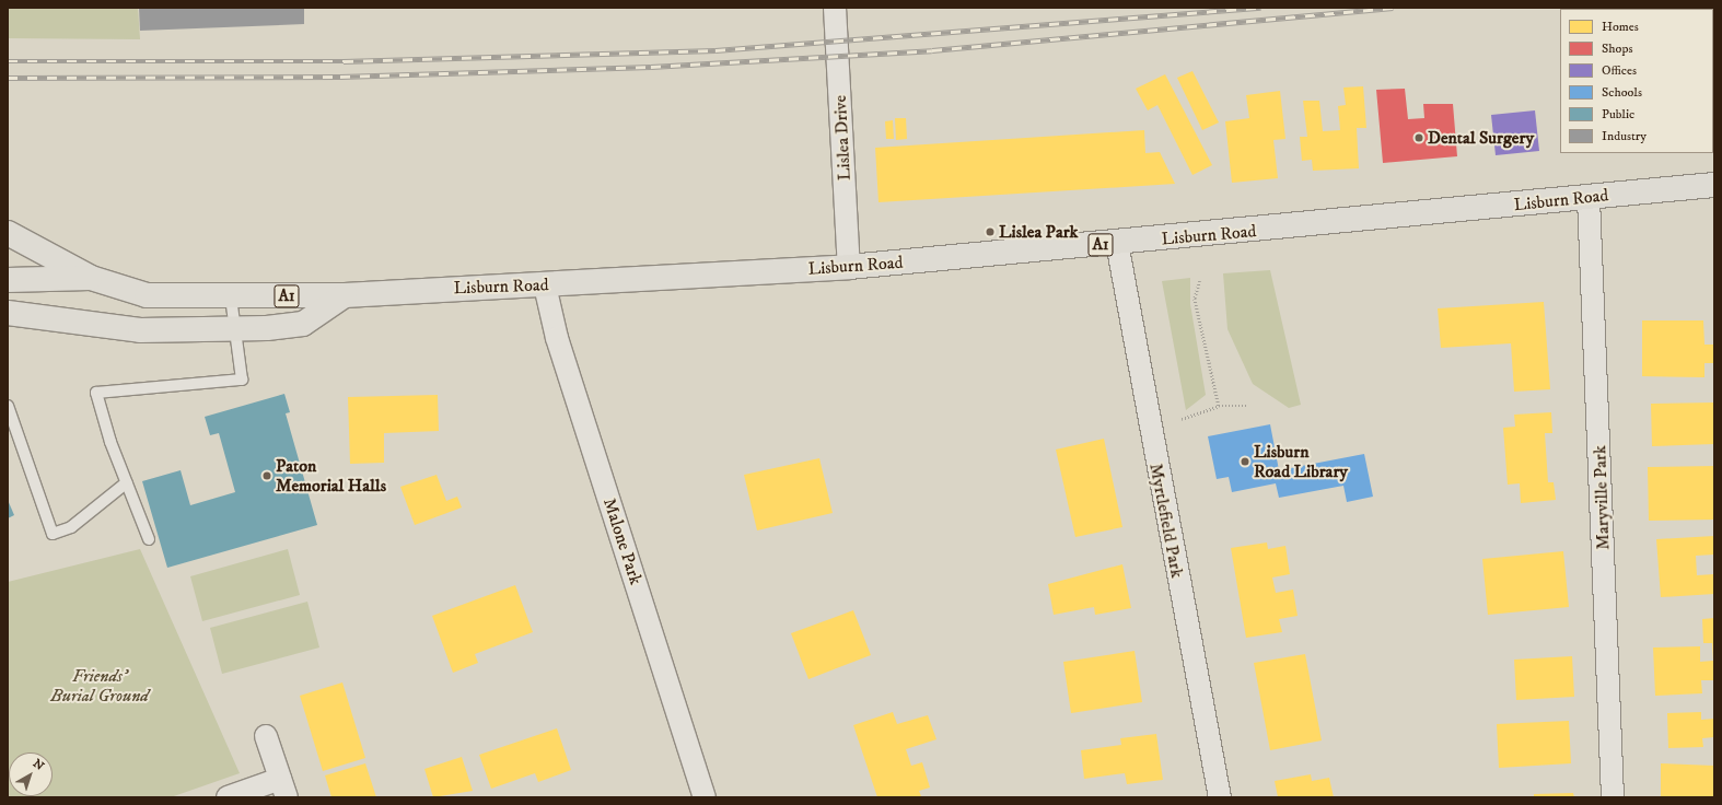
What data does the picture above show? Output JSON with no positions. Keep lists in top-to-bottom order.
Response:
{
  "streets": {
    "main road": ["Lisburn Road", "A1"],
    "street": [
      "Lislea Drive",
      "Maryville Park",
      "Myrtlefield Park",
      "Malone Park"
    ]
  },
  "crossings": [
    ["Lislea Drive", "Lisburn Road"],
    ["Lisburn Road", "A1"],
    ["Lisburn Road", "Maryville Park"],
    ["Lisburn Road", "Myrtlefield Park"],
    ["Lisburn Road", "Malone Park"]
  ],
  "parks": ["Friends' Burial Ground"],
  "places": [
    "Dental Surgery",
    "Lislea Park",
    "Lisburn Road Library",
    "Paton Memorial Halls"
  ],
  "legend": [
    "Homes",
    "Shops",
    "Offices",
    "Schools",
    "Public",
    "Industry"
  ],
  "north": "top right"
}
